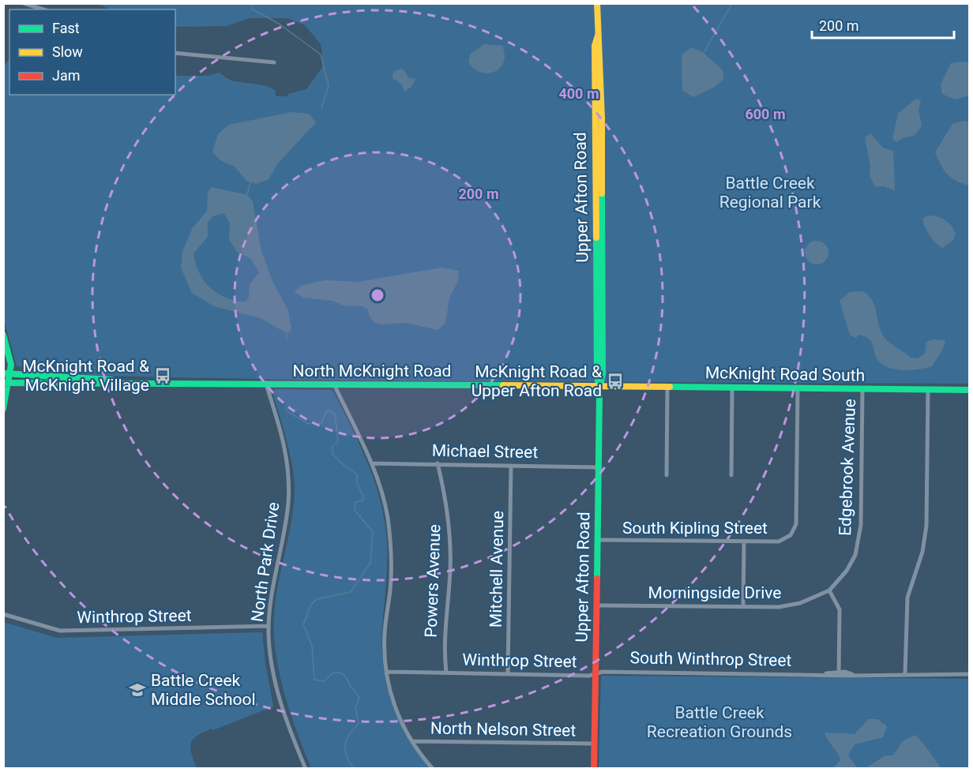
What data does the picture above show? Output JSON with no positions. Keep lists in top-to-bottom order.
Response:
{
  "streets": {
    "main road": ["Upper Afton Road", "North McKnight Road", "McKnight Road South"],
    "street": [
      "Michael Street",
      "Edgebrook Avenue",
      "South Kipling Street",
      "North Park Drive",
      "Mitchell Avenue",
      "Powers Avenue",
      "Morningside Drive",
      "Winthrop Street",
      "South Winthrop Street",
      "North Nelson Street"
    ]
  },
  "crossings": [
    ["Upper Afton Road", "North McKnight Road"],
    ["Upper Afton Road", "McKnight Road South"],
    ["Upper Afton Road", "Michael Street"],
    ["Upper Afton Road", "South Kipling Street"],
    ["Upper Afton Road", "Morningside Drive"],
    ["Upper Afton Road", "Winthrop Street"],
    ["Upper Afton Road", "South Winthrop Street"],
    ["Upper Afton Road", "North Nelson Street"],
    ["North McKnight Road", "McKnight Road South"],
    ["North McKnight Road", "North Park Drive"],
    ["McKnight Road South", "Edgebrook Avenue"],
    ["McKnight Road South", "South Kipling Street"],
    ["Michael Street", "Mitchell Avenue"],
    ["Michael Street", "Powers Avenue"],
    ["Edgebrook Avenue", "Morningside Drive"],
    ["North Park Drive", "Winthrop Street"],
    ["Mitchell Avenue", "Winthrop Street"],
    ["Powers Avenue", "Winthrop Street"],
    ["Winthrop Street", "South Winthrop Street"]
  ],
  "parks": ["Battle Creek Regional Park", "Battle Creek Recreation Grounds"],
  "places": {
    "bus stop": ["McKnight Road & McKnight Village", "McKnight Road & Upper Afton Road"],
    "school or university": ["Battle Creek Middle School"]
  },
  "legend": ["Fast", "Slow", "Jam"],
  "scale_bar": "200 m",
  "rings": ["400 m", "600 m", "200 m"]
}
